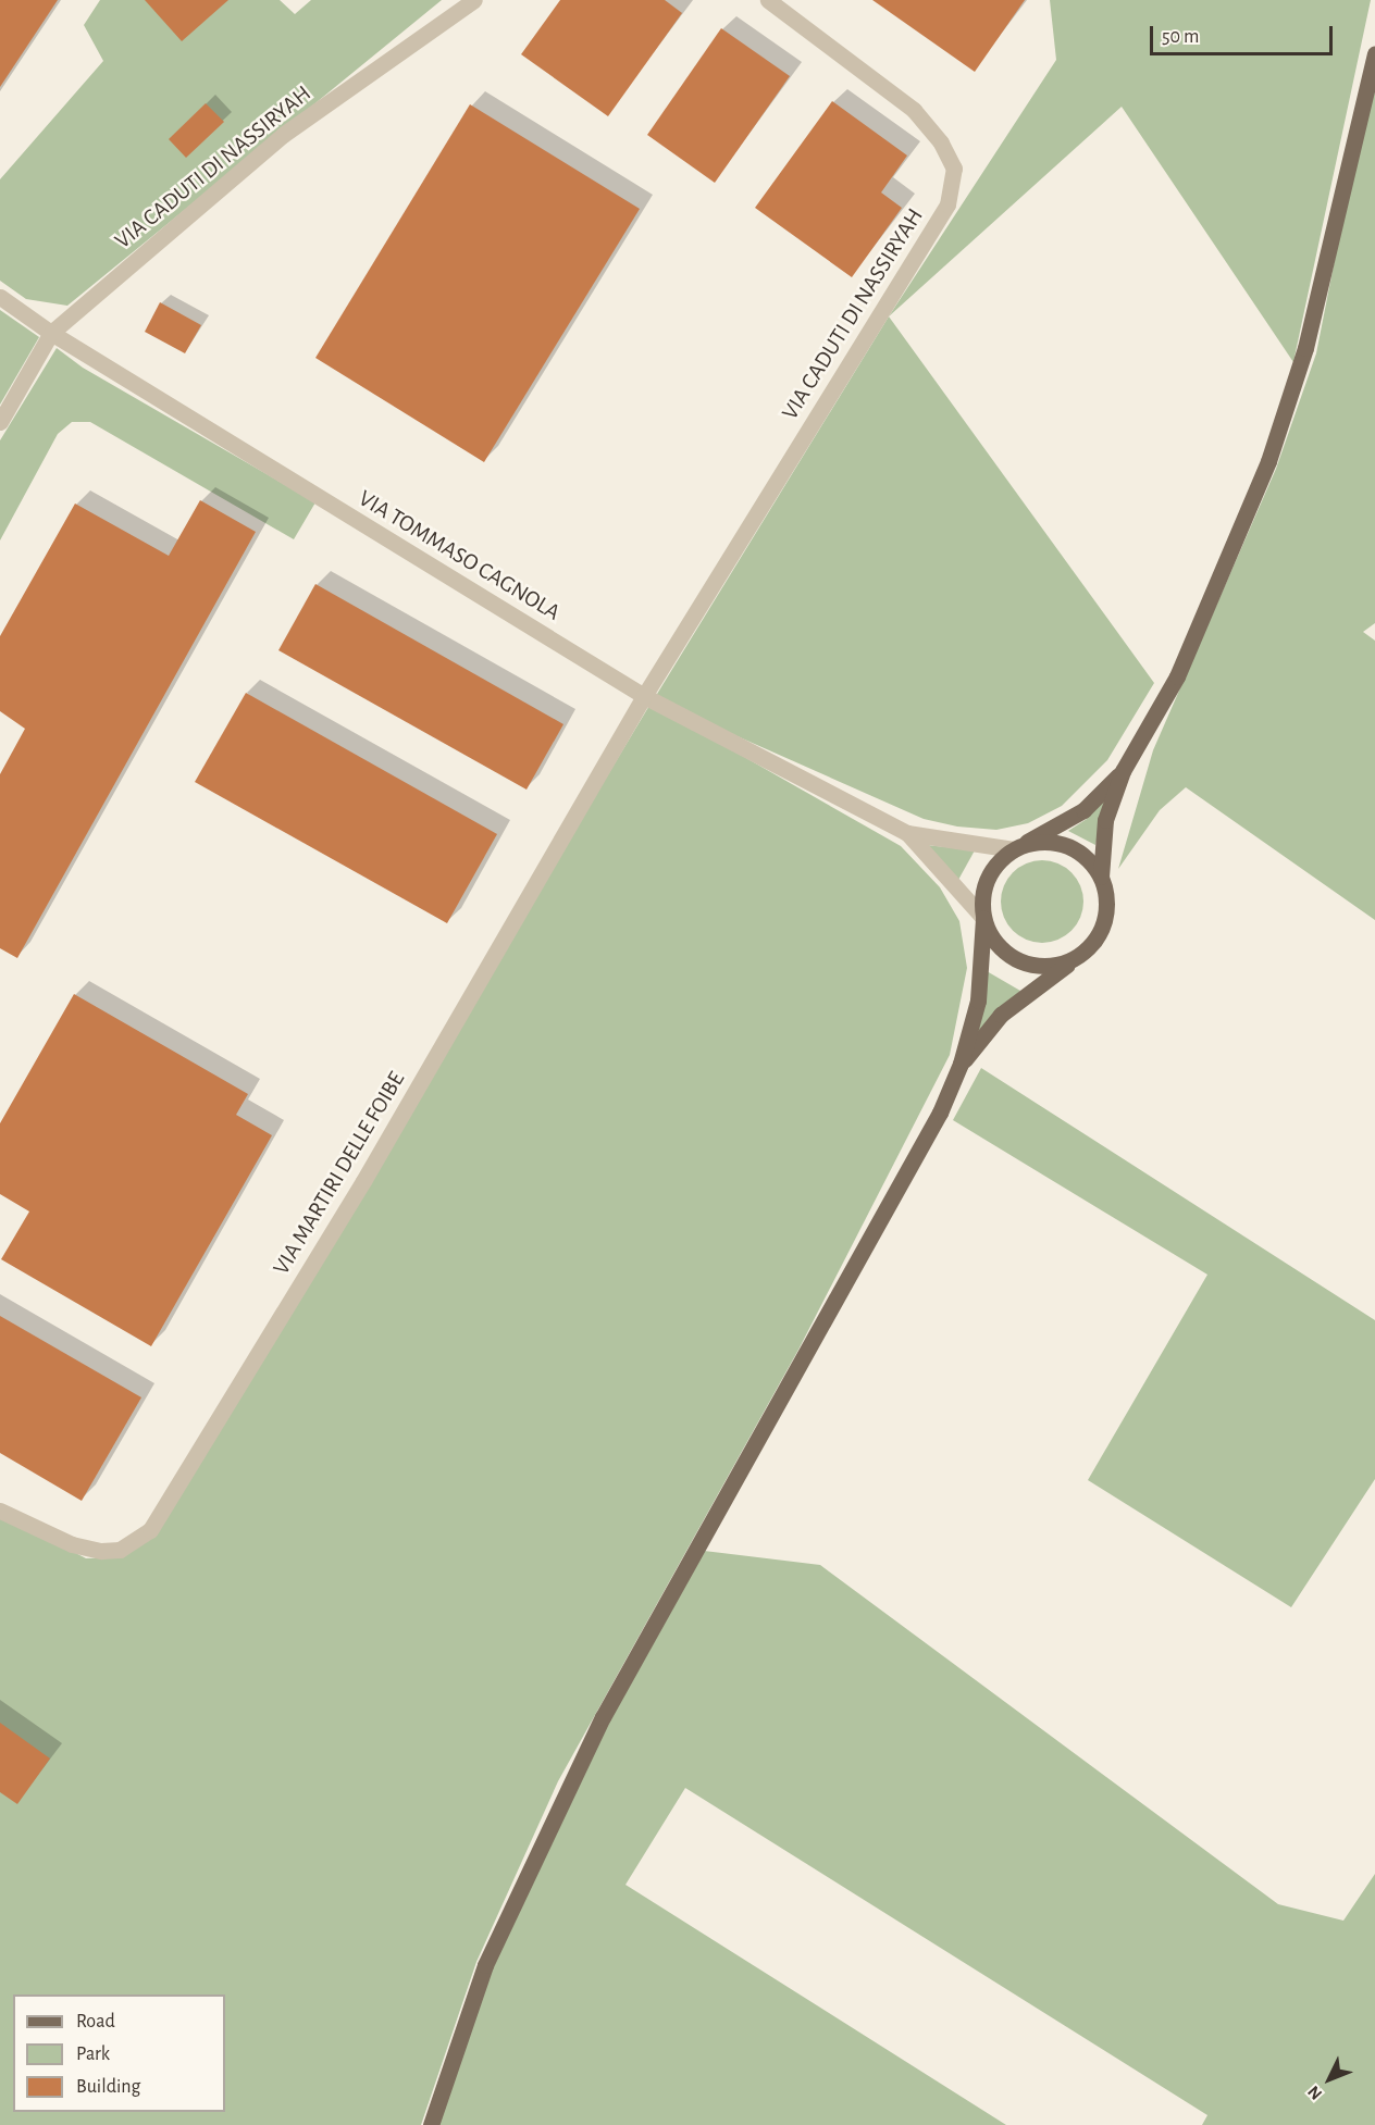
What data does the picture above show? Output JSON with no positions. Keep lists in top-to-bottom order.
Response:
{
  "streets": {
    "street": ["VIA CADUTI DI NASSIRYAH", "VIA TOMMASO CAGNOLA", "VIA MARTIRI DELLE FOIBE"]
  },
  "crossings": [
    ["VIA CADUTI DI NASSIRYAH", "VIA TOMMASO CAGNOLA"],
    ["VIA CADUTI DI NASSIRYAH", "VIA MARTIRI DELLE FOIBE"],
    ["VIA TOMMASO CAGNOLA", "VIA MARTIRI DELLE FOIBE"]
  ],
  "legend": ["Road", "Park", "Building"],
  "scale_bar": "50 m",
  "north": "bottom left"
}
